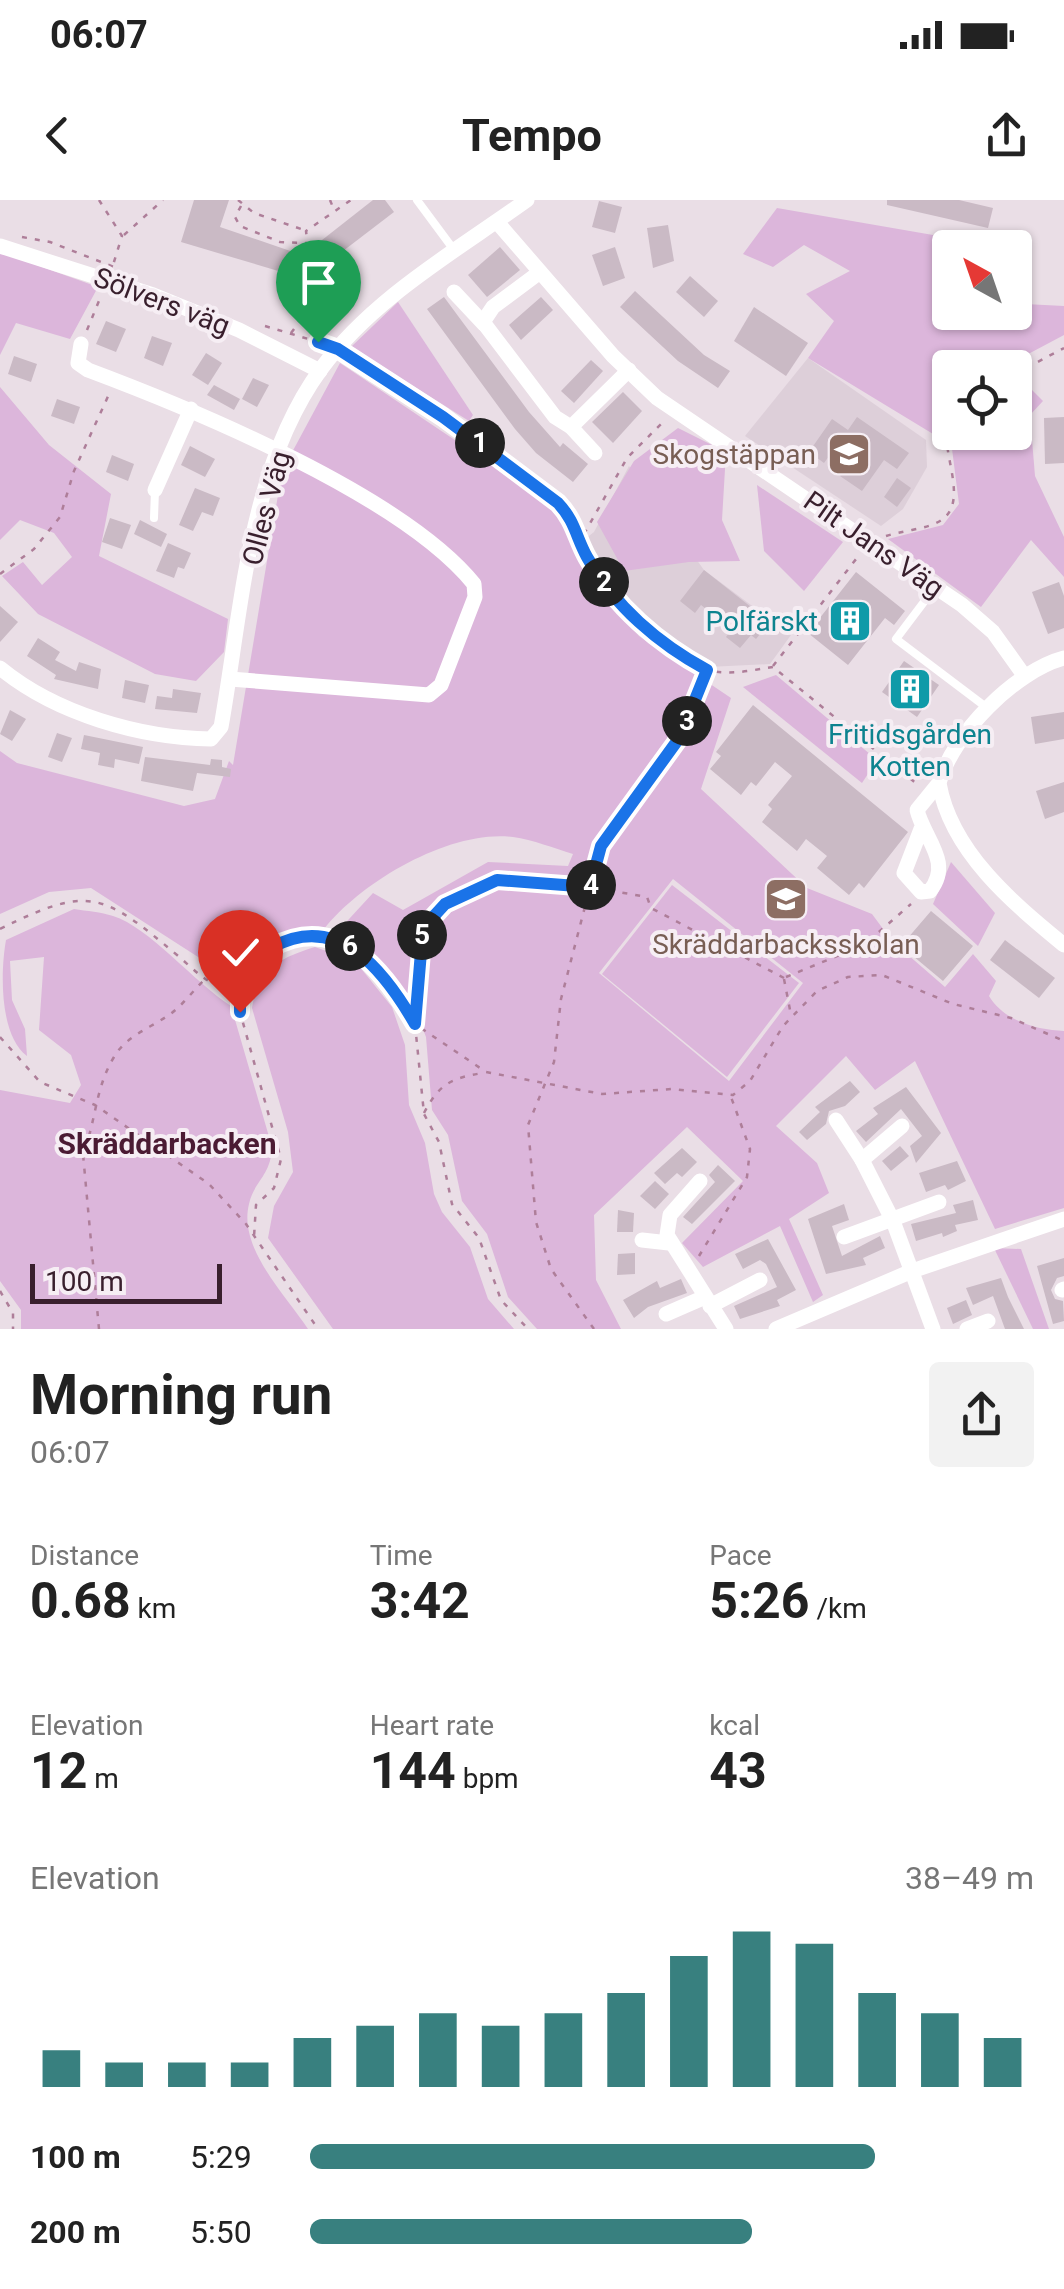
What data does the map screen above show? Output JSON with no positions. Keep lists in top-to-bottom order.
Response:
{
  "streets": {
    "street": ["Sölvers väg", "Olles Väg", "Pilt Jans Väg"]
  },
  "crossings": [
    ["Sölvers väg", "Olles Väg"],
    ["Olles Väg", "Pilt Jans Väg"]
  ],
  "districts": ["Skräddarbacken"],
  "places": {
    "school or university": ["Skogstäppan", "Skräddarbacksskolan"],
    "building": ["Polfärskt", "Fritidsgården Kotten"]
  },
  "scale_bar": "100 m",
  "north": "top left",
  "page": {
    "status": "06:07",
    "header": "Tempo",
    "pins": [
      "1",
      "2",
      "3",
      "4",
      "5",
      "6"
    ],
    "scale": "100 m",
    "heading": ["Morning run", "06:07"],
    "stats": [
      ["Distance", "0.68 km"],
      ["Time", "3:42"],
      ["Pace", "5:26 /km"],
      ["Elevation", "12 m"],
      ["Heart rate", "144 bpm"],
      ["kcal", "43"]
    ],
    "chart": ["Elevation", "38–49 m"],
    "list": [
      {
        "name": "100 m",
        "note": "5:29"
      },
      {
        "name": "200 m",
        "note": "5:50"
      }
    ]
  }
}
